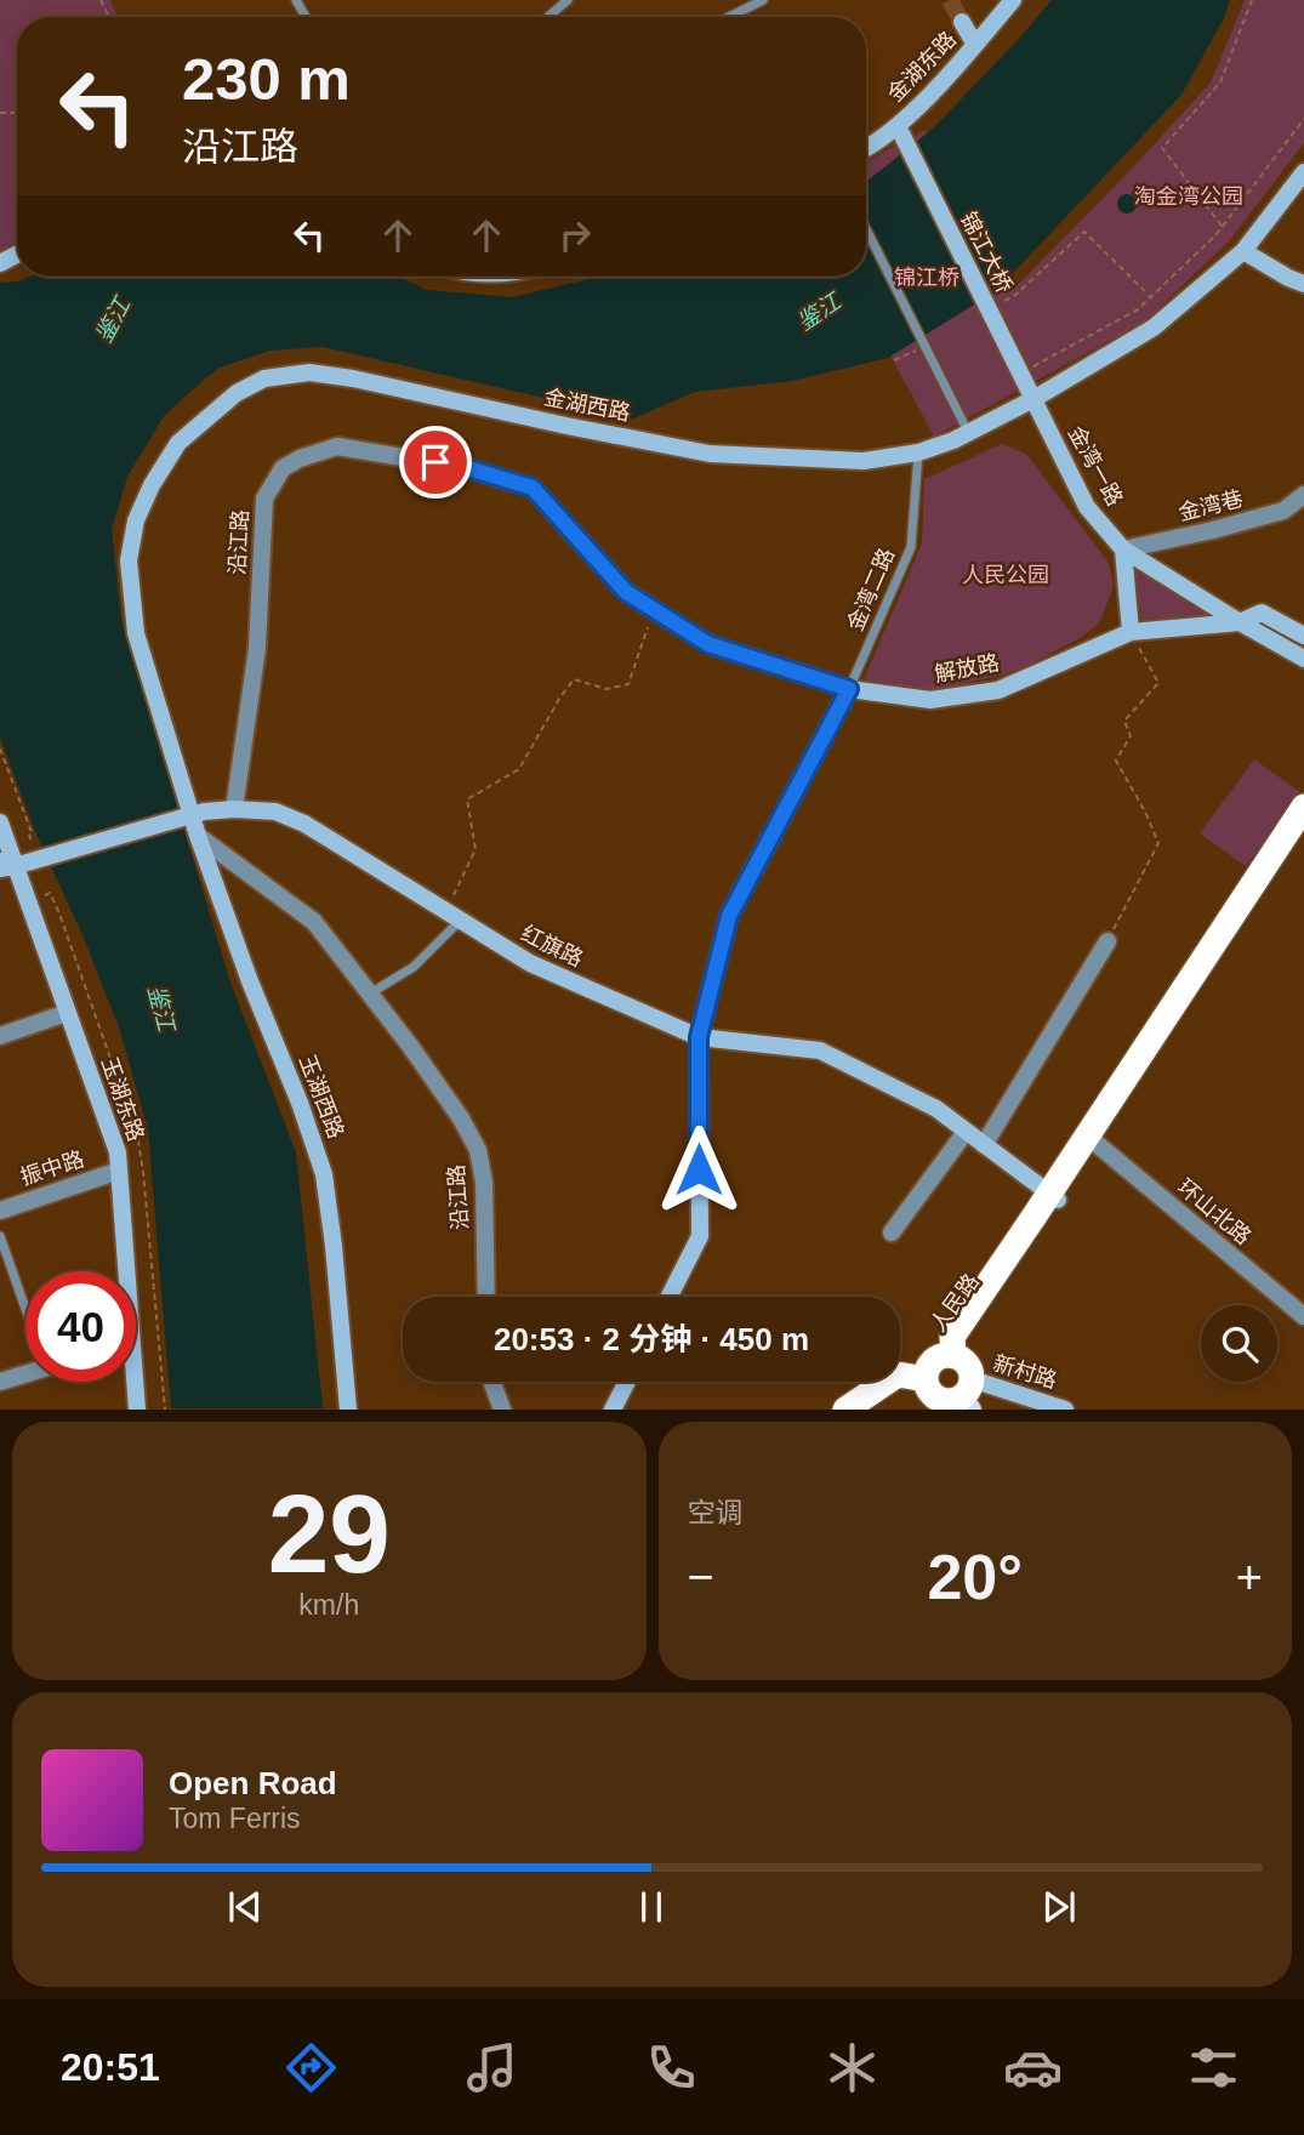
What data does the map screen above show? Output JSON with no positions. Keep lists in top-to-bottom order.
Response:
{
  "streets": {
    "highway": ["人民路"],
    "main road": [
      "金湖东路",
      "锦江大桥",
      "金湖西路",
      "金湾一路",
      "解放路",
      "红旗路",
      "玉湖西路",
      "玉湖东路",
      "新村路"
    ],
    "street": [
      "金湾巷",
      "沿江路",
      "振中路",
      "环山北路"
    ],
    "lane": ["金湾二路"]
  },
  "crossings": [
    ["金湖东路", "锦江大桥"],
    ["锦江大桥", "金湖西路"],
    ["锦江大桥", "金湾一路"],
    ["金湖西路", "金湾一路"],
    ["金湖西路", "金湾二路"],
    ["金湖西路", "红旗路"],
    ["金湖西路", "玉湖西路"],
    ["金湾一路", "金湾巷"],
    ["金湾一路", "解放路"],
    ["沿江路", "金湾二路"],
    ["沿江路", "解放路"],
    ["沿江路", "红旗路"],
    ["沿江路", "玉湖西路"],
    ["金湾二路", "解放路"],
    ["红旗路", "玉湖西路"],
    ["红旗路", "玉湖东路"],
    ["红旗路", "人民路"],
    ["玉湖东路", "振中路"],
    ["环山北路", "人民路"],
    ["人民路", "新村路"]
  ],
  "water": ["鉴江"],
  "parks": ["淘金湾公园", "锦江桥", "人民公园"],
  "page": {
    "turn": ["230 m", "沿江路"],
    "limit": "40",
    "trip": "20:53 · 2 分钟 · 450 m",
    "tile": [
      ["29", "km/h"],
      "空调"
    ],
    "heat": ["−", "20°", "+"],
    "song": ["Open Road", "Tom Ferris"],
    "tabs": "20:51"
  }
}
